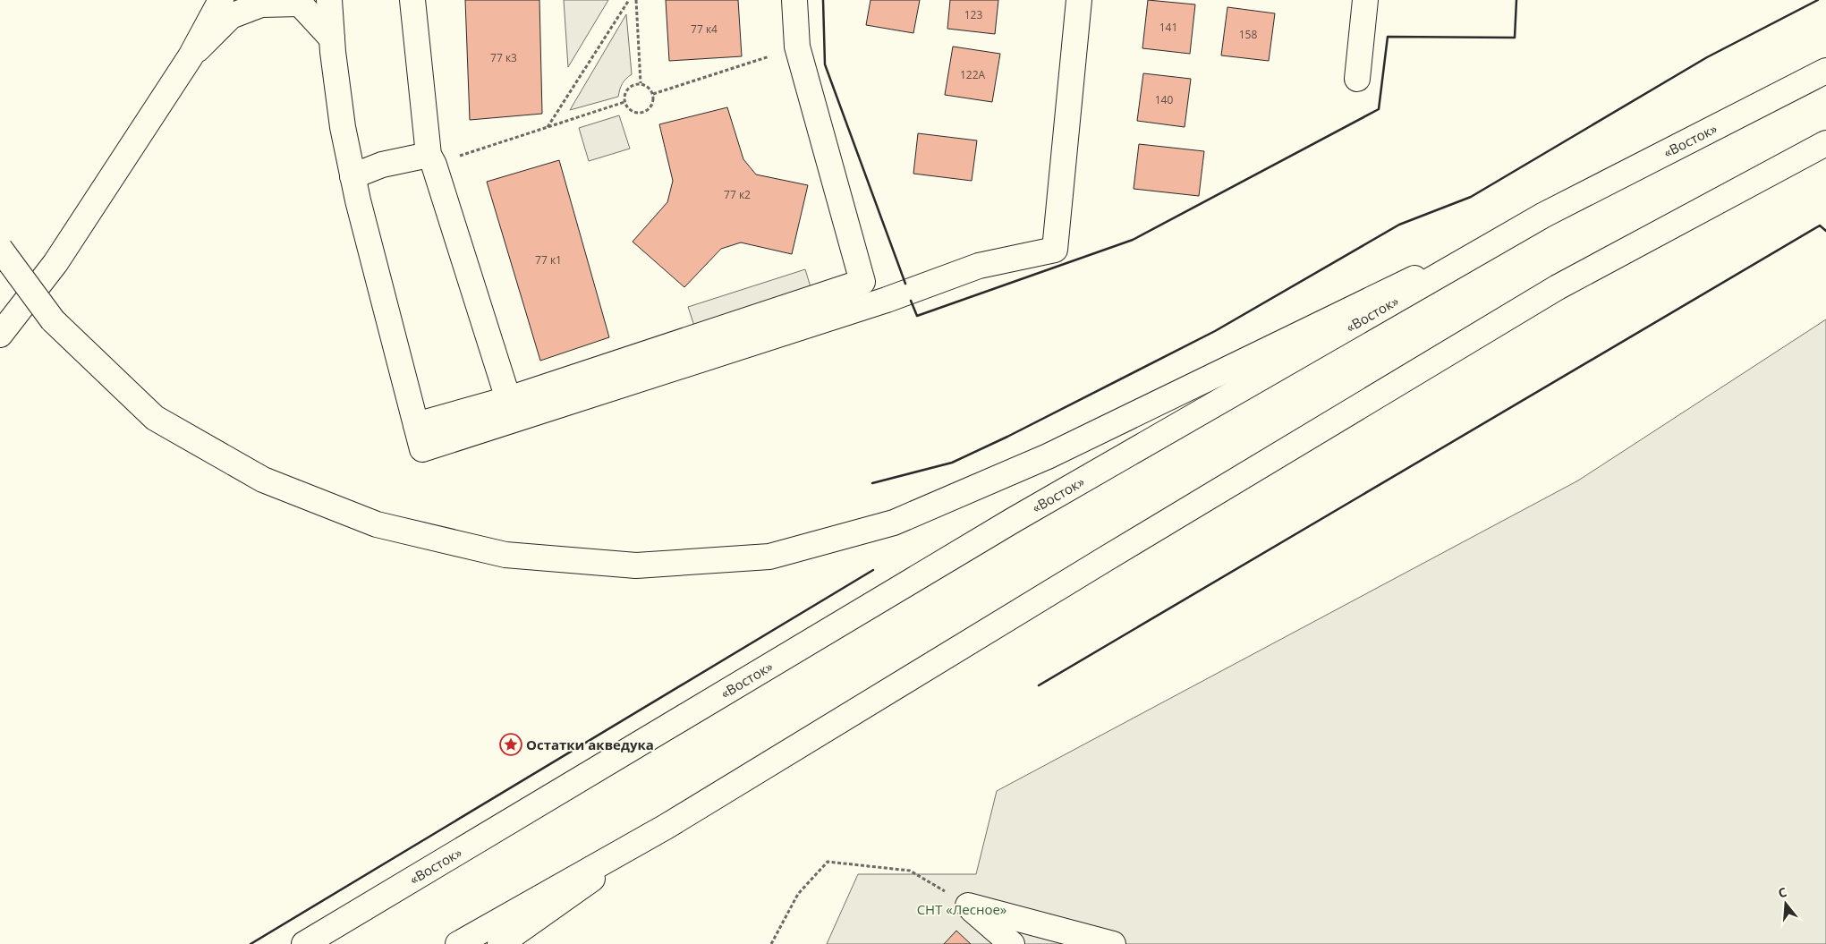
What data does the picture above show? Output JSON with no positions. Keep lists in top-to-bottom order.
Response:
{
  "streets": {
    "main road": ["«Восток»"]
  },
  "parks": ["СНТ «Лесное»"],
  "places": {
    "place": ["Остатки акведука"]
  },
  "house_numbers": [
    "123",
    "141",
    "77 к4",
    "158",
    "77 к3",
    "122А",
    "140",
    "77 к2",
    "77 к1"
  ],
  "north": "top"
}
